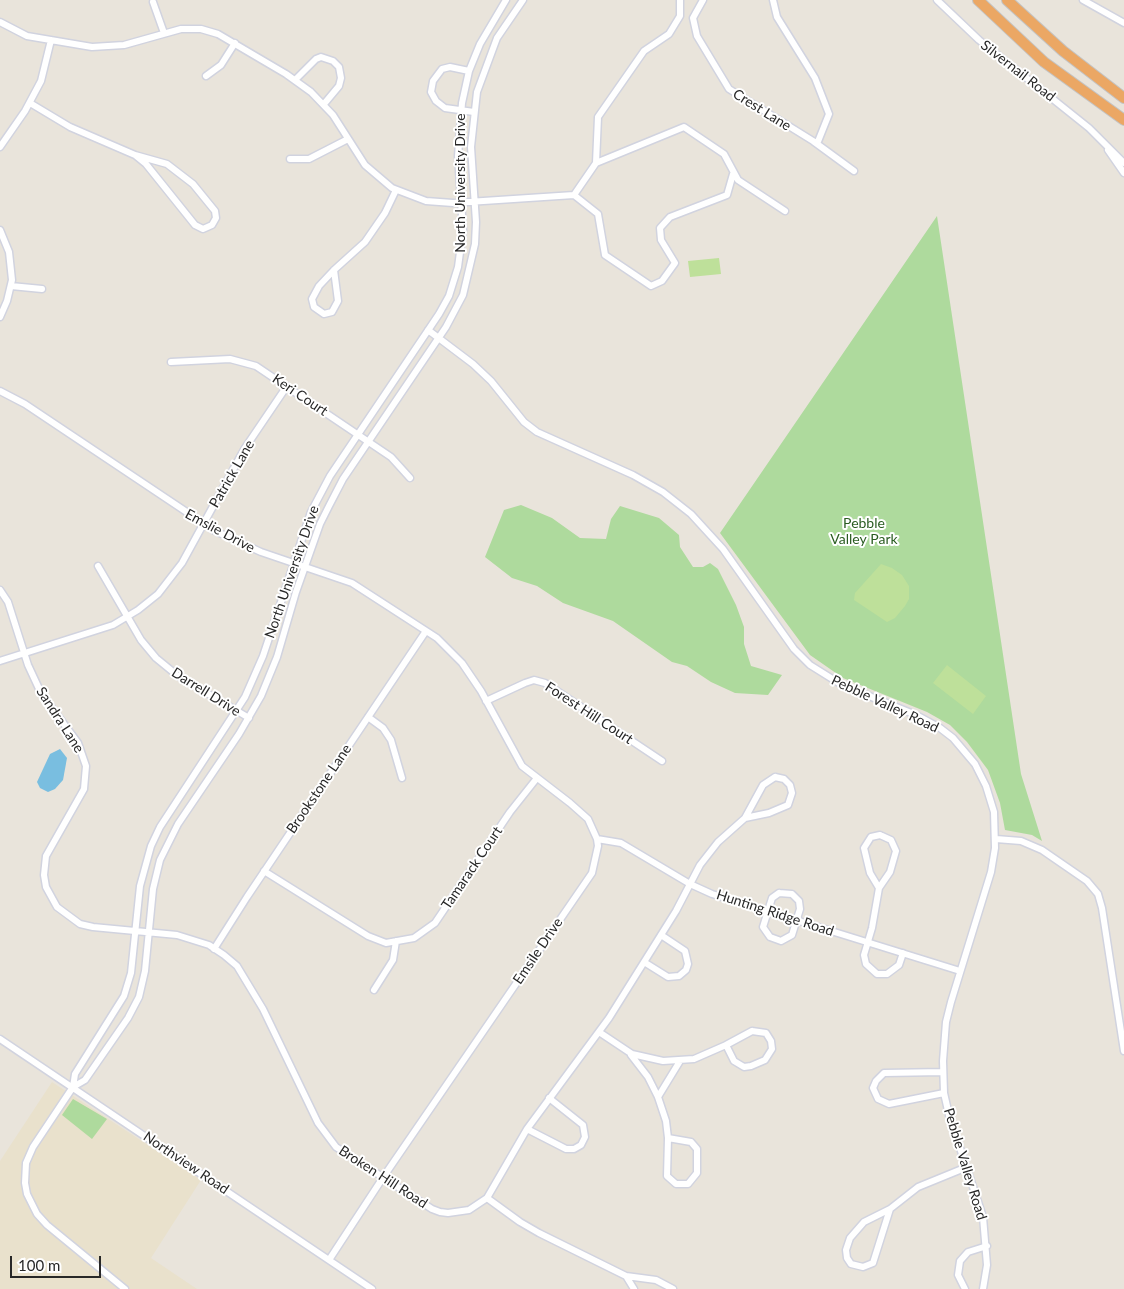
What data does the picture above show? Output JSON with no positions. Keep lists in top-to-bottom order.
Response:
{
  "streets": {
    "street": [
      "Silvernail Road",
      "Crest Lane",
      "North University Drive",
      "Keri Court",
      "Patrick Lane",
      "Emslie Drive",
      "Darrell Drive",
      "Pebble Valley Road",
      "Forest Hill Court",
      "Sandra Lane",
      "Brookstone Lane",
      "Tamarack Court",
      "Hunting Ridge Road",
      "Emsile Drive",
      "Northview Road",
      "Broken Hill Road"
    ]
  },
  "crossings": [
    ["North University Drive", "Keri Court"],
    ["North University Drive", "Emslie Drive"],
    ["North University Drive", "Darrell Drive"],
    ["North University Drive", "Pebble Valley Road"],
    ["North University Drive", "Sandra Lane"],
    ["North University Drive", "Northview Road"],
    ["North University Drive", "Broken Hill Road"],
    ["Keri Court", "Patrick Lane"],
    ["Patrick Lane", "Emslie Drive"],
    ["Patrick Lane", "Darrell Drive"],
    ["Patrick Lane", "Sandra Lane"],
    ["Emslie Drive", "Forest Hill Court"],
    ["Emslie Drive", "Brookstone Lane"],
    ["Pebble Valley Road", "Hunting Ridge Road"],
    ["Sandra Lane", "Broken Hill Road"],
    ["Brookstone Lane", "Tamarack Court"],
    ["Brookstone Lane", "Broken Hill Road"],
    ["Hunting Ridge Road", "Emsile Drive"],
    ["Hunting Ridge Road", "Broken Hill Road"],
    ["Emsile Drive", "Northview Road"],
    ["Emsile Drive", "Broken Hill Road"]
  ],
  "parks": ["Pebble Valley Park"],
  "scale_bar": "100 m"
}
